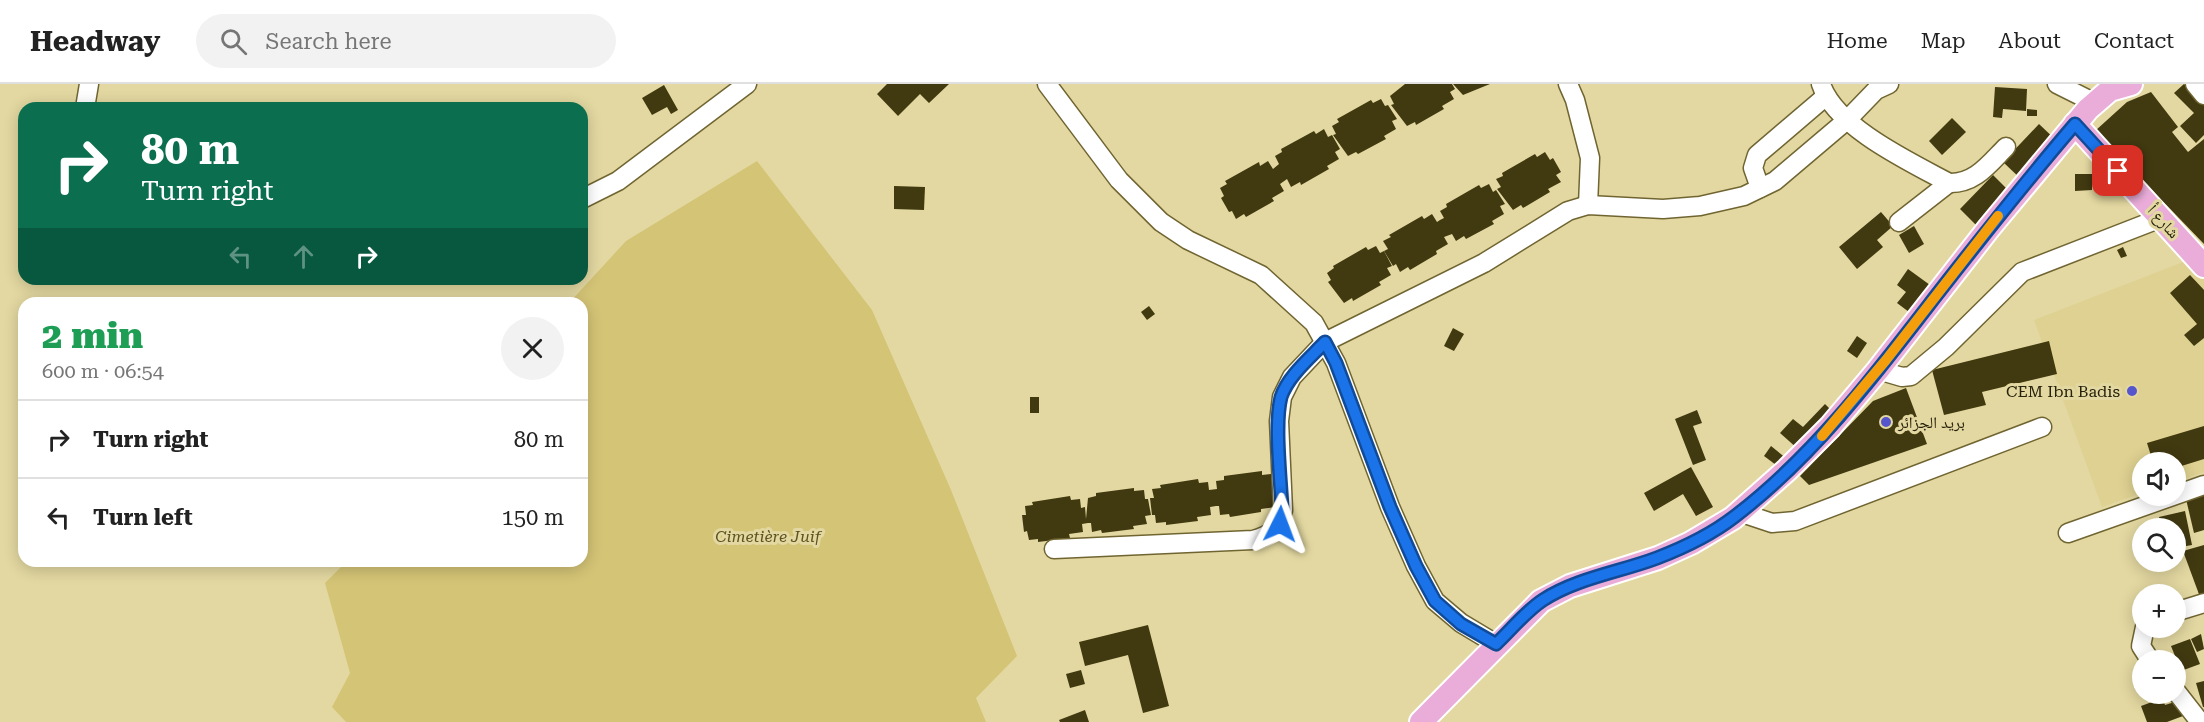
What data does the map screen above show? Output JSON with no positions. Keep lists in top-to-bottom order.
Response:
{
  "streets": {
    "main road": ["شارع أ"]
  },
  "parks": ["Cimetière Juif"],
  "places": ["CEM Ibn Badis", "بريد الجزائر"],
  "page": {
    "header": "Headway",
    "search": "Search here",
    "nav": [
      "Home",
      "Map",
      "About",
      "Contact"
    ],
    "turn": ["80 m", "Turn right"],
    "heading": ["2 min", "600 m · 06:54"],
    "list": [
      {
        "name": "Turn right",
        "value": "80 m"
      },
      {
        "name": "Turn left",
        "value": "150 m"
      }
    ],
    "map_buttons": ["+", "−"]
  }
}
